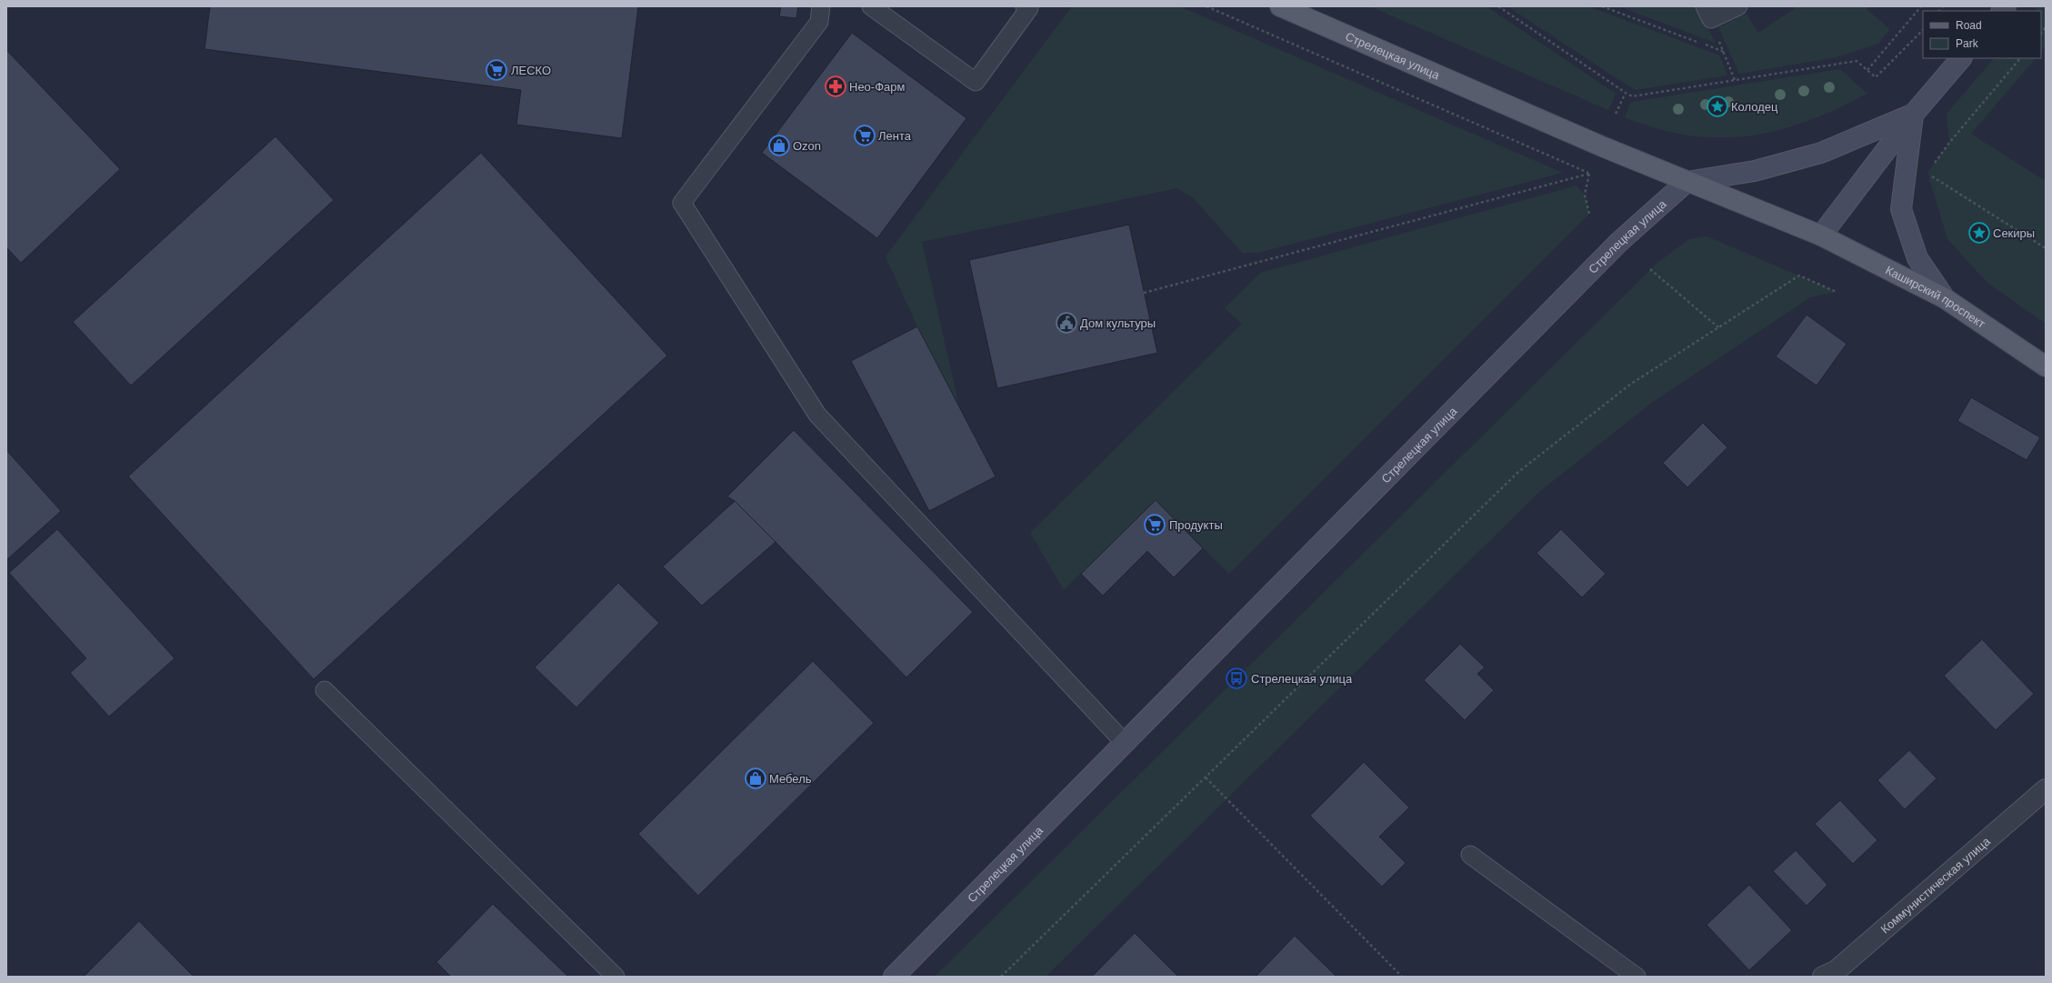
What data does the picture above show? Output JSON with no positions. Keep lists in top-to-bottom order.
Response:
{
  "streets": {
    "main road": ["Стрелецкая улица", "Каширский проспект"],
    "street": ["Коммунистическая улица"]
  },
  "crossings": [
    ["Стрелецкая улица", "Каширский проспект"]
  ],
  "places": {
    "supermarket": ["ЛЕСКО", "Лента", "Продукты"],
    "pharmacy": ["Нео-Фарм"],
    "place": ["Колодец", "Секиры"],
    "shop": ["Ozon", "Мебель"],
    "public building": ["Дом культуры"],
    "bus stop": ["Стрелецкая улица"]
  },
  "legend": ["Road", "Park"]
}
